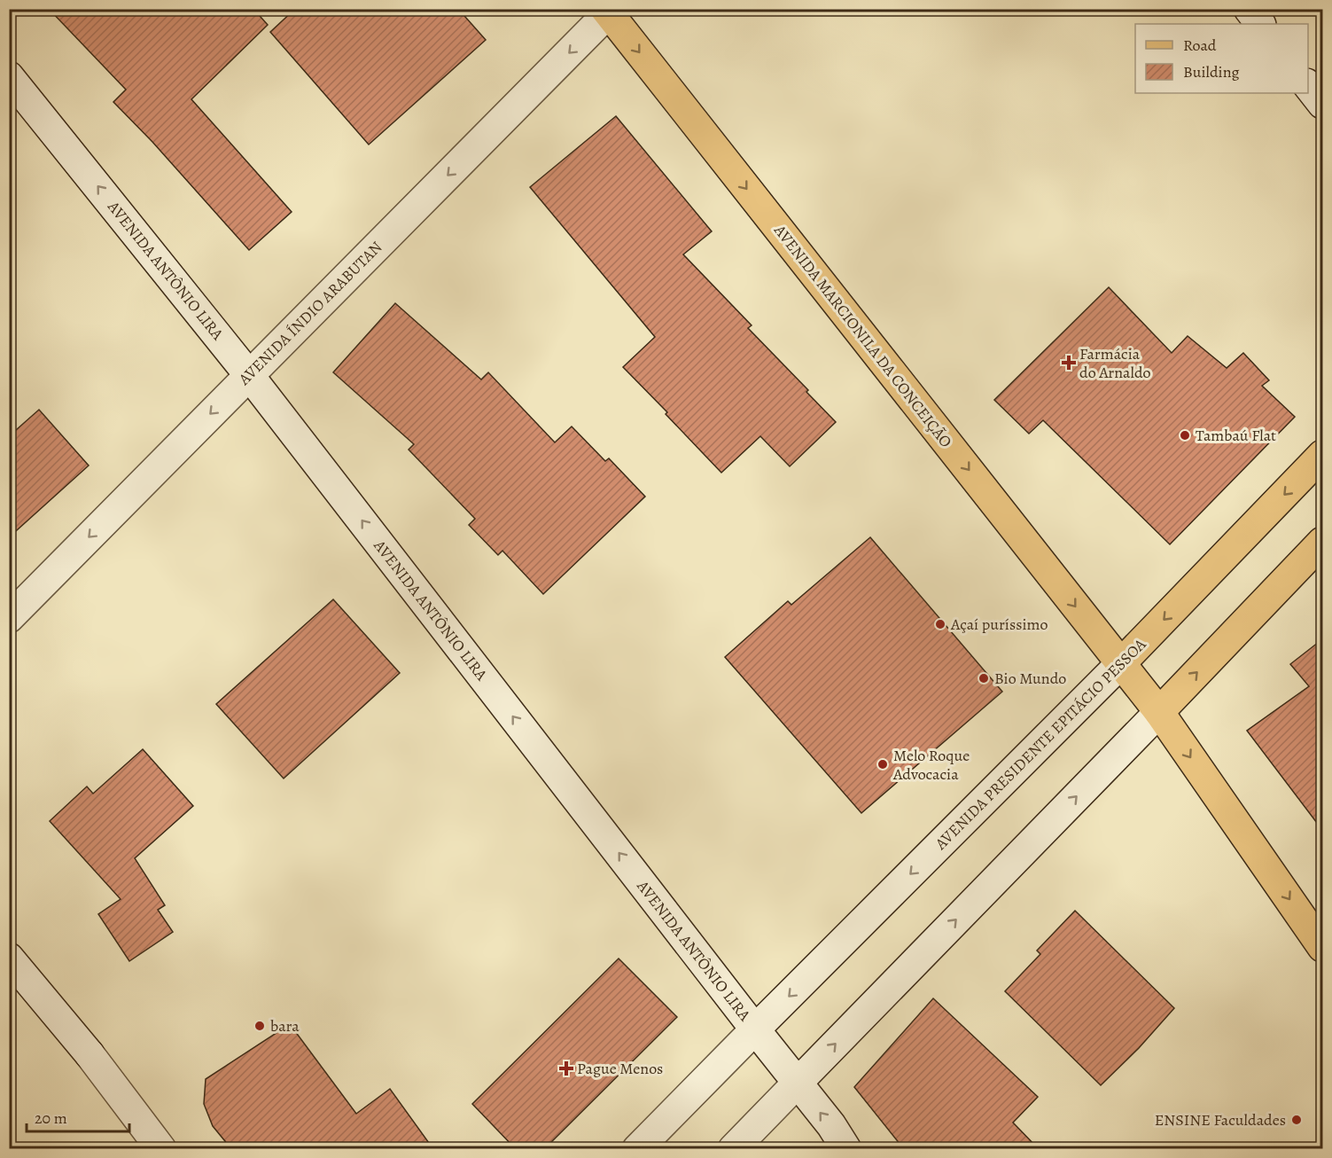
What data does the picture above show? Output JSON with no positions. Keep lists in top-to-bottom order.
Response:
{
  "streets": {
    "main road": [
      "AVENIDA ANTÔNIO LIRA",
      "AVENIDA ÍNDIO ARABUTAN",
      "AVENIDA MARCIONILA DA CONCEIÇÃO",
      "AVENIDA PRESIDENTE EPITÁCIO PESSOA"
    ]
  },
  "crossings": [
    ["AVENIDA ANTÔNIO LIRA", "AVENIDA ÍNDIO ARABUTAN"],
    ["AVENIDA ANTÔNIO LIRA", "AVENIDA PRESIDENTE EPITÁCIO PESSOA"],
    ["AVENIDA ÍNDIO ARABUTAN", "AVENIDA MARCIONILA DA CONCEIÇÃO"],
    ["AVENIDA MARCIONILA DA CONCEIÇÃO", "AVENIDA PRESIDENTE EPITÁCIO PESSOA"]
  ],
  "one_way": ["AVENIDA ANTÔNIO LIRA", "AVENIDA ÍNDIO ARABUTAN", "AVENIDA MARCIONILA DA CONCEIÇÃO"],
  "places": {
    "health": ["Farmácia do Arnaldo", "Pague Menos"],
    "other": [
      "Tambaú Flat",
      "Açaí puríssimo",
      "Bio Mundo",
      "Melo Roque Advocacia",
      "bara",
      "ENSINE Faculdades"
    ]
  },
  "legend": ["Road", "Building"],
  "scale_bar": "20 m"
}
